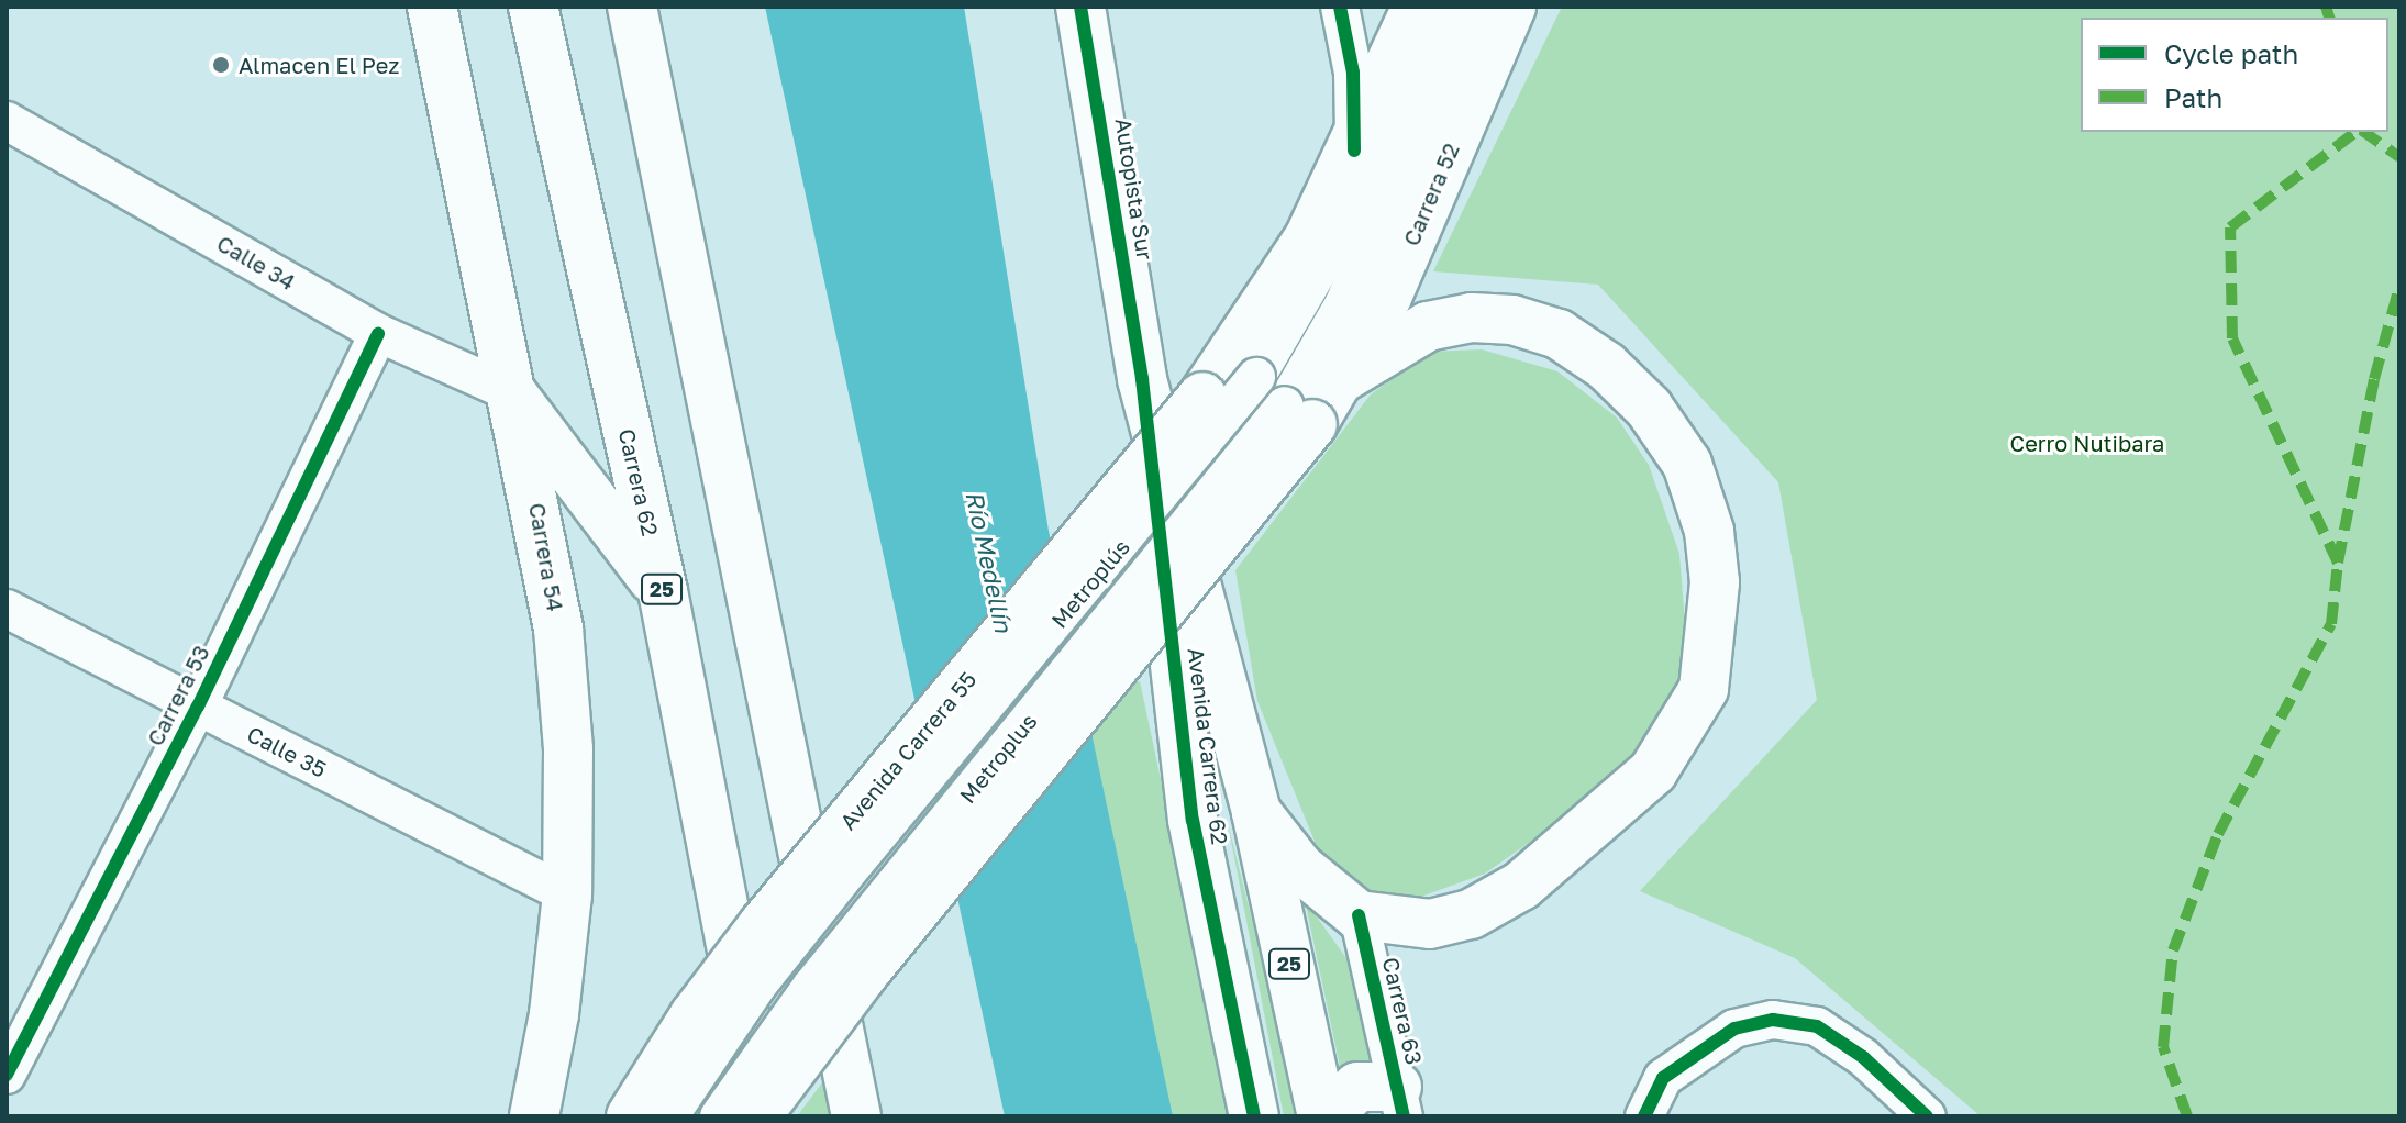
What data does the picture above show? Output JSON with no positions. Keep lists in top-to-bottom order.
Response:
{
  "streets": {
    "main road": [
      "Autopista Sur",
      "Carrera 52",
      "Carrera 62",
      "Carrera 54",
      "25",
      "Avenida Carrera 62",
      "Avenida Carrera 55"
    ],
    "street": [
      "Calle 34",
      "Metroplús",
      "Carrera 53",
      "Calle 35",
      "Metroplus",
      "Carrera 63"
    ]
  },
  "crossings": [
    ["Autopista Sur", "Avenida Carrera 62"],
    ["Carrera 52", "Metroplus"],
    ["Calle 34", "Carrera 54"],
    ["Calle 34", "Carrera 53"],
    ["Carrera 54", "Calle 35"],
    ["Carrera 53", "Calle 35"]
  ],
  "water": ["Río Medellín"],
  "parks": ["Cerro Nutibara"],
  "places": ["Almacen El Pez"],
  "legend": ["Cycle path", "Path"]
}
